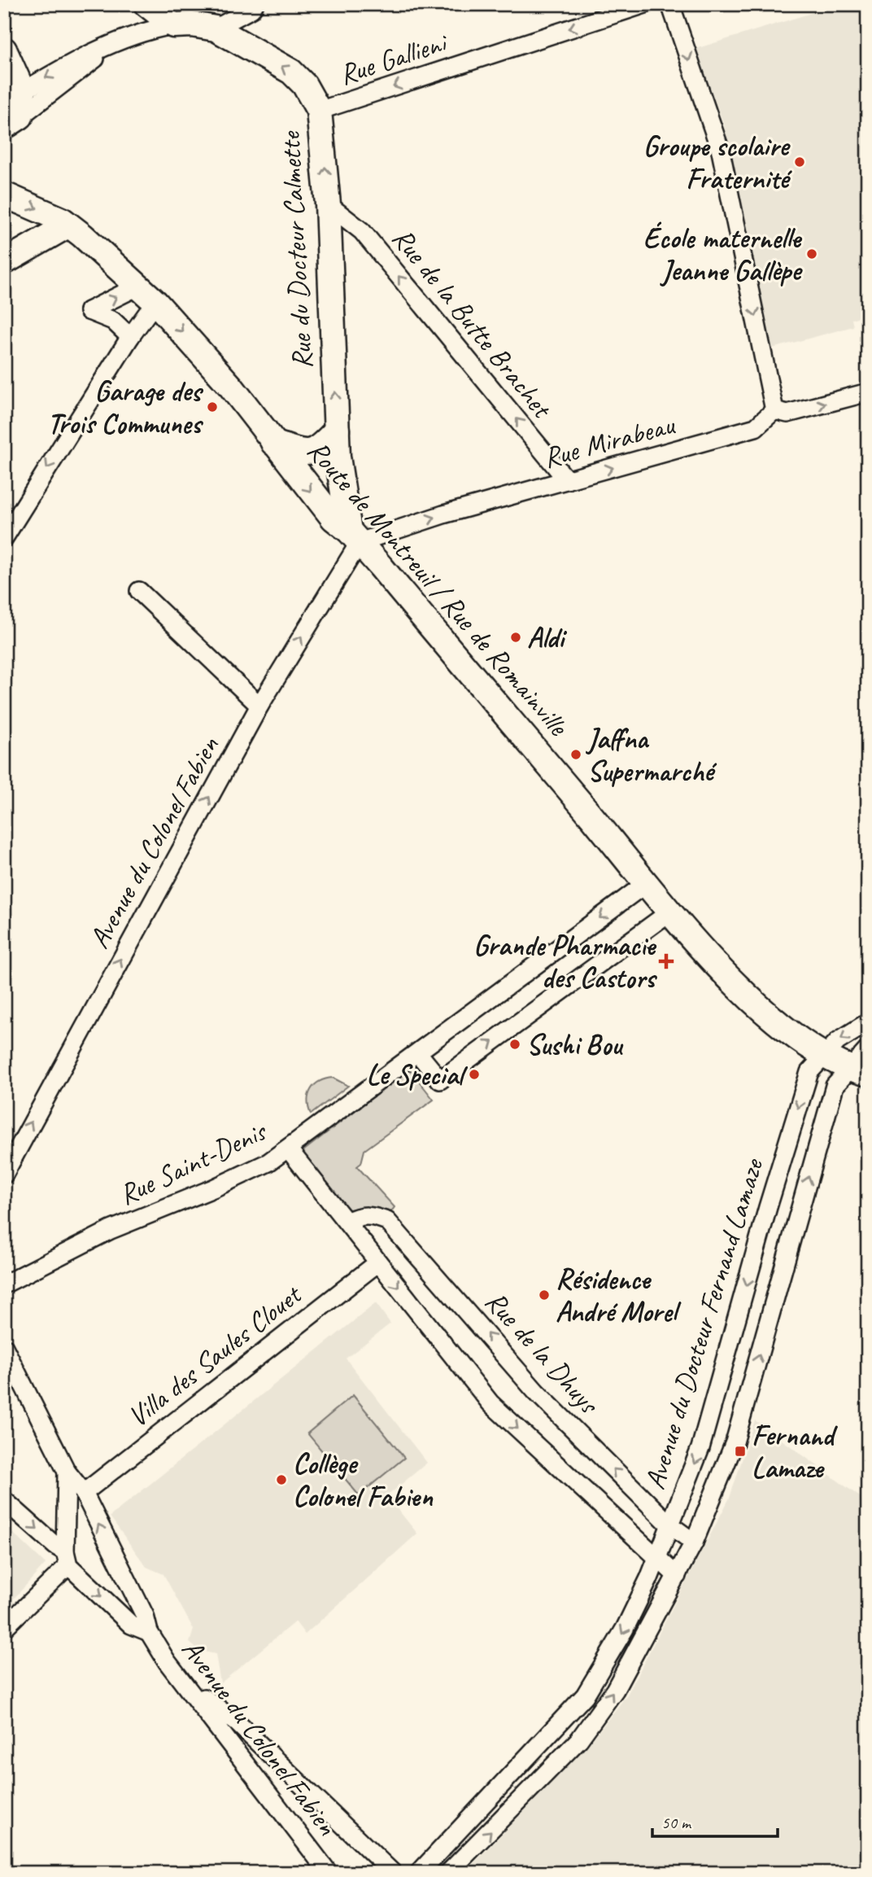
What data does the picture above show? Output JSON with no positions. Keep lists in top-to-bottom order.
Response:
{
  "streets": {
    "main road": ["Rue du Docteur Calmette", "Route de Montreuil / Rue de Romainville"],
    "street": [
      "Rue Gallieni",
      "Rue de la Butte Brachet",
      "Rue Mirabeau",
      "Avenue du Colonel Fabien",
      "Rue Saint-Denis",
      "Avenue du Docteur Fernand Lamaze",
      "Rue de la Dhuys",
      "Villa des Saules Clouet"
    ]
  },
  "crossings": [
    ["Rue Gallieni", "Rue du Docteur Calmette"],
    ["Rue du Docteur Calmette", "Rue de la Butte Brachet"],
    ["Rue du Docteur Calmette", "Rue Mirabeau"],
    ["Rue du Docteur Calmette", "Route de Montreuil / Rue de Romainville"],
    ["Rue du Docteur Calmette", "Avenue du Colonel Fabien"],
    ["Rue de la Butte Brachet", "Rue Mirabeau"],
    ["Rue Mirabeau", "Route de Montreuil / Rue de Romainville"],
    ["Rue Mirabeau", "Avenue du Colonel Fabien"],
    ["Route de Montreuil / Rue de Romainville", "Avenue du Colonel Fabien"],
    ["Route de Montreuil / Rue de Romainville", "Rue Saint-Denis"],
    ["Route de Montreuil / Rue de Romainville", "Avenue du Docteur Fernand Lamaze"],
    ["Avenue du Colonel Fabien", "Villa des Saules Clouet"],
    ["Avenue du Docteur Fernand Lamaze", "Rue de la Dhuys"]
  ],
  "one_way": [
    "Rue Gallieni",
    "Rue du Docteur Calmette",
    "Rue de la Butte Brachet",
    "Rue Mirabeau",
    "Avenue du Colonel Fabien",
    "Rue Saint-Denis"
  ],
  "places": {
    "other": [
      "Groupe scolaire Fraternité",
      "École maternelle Jeanne Gallèpe",
      "Garage des Trois Communes",
      "Aldi",
      "Jaffna Supermarché",
      "Sushi Bou",
      "Le Special",
      "Résidence André Morel",
      "Collège Colonel Fabien"
    ],
    "health": ["Grande Pharmacie des Castors"],
    "transit": ["Fernand Lamaze"]
  },
  "scale_bar": "50 m"
}
